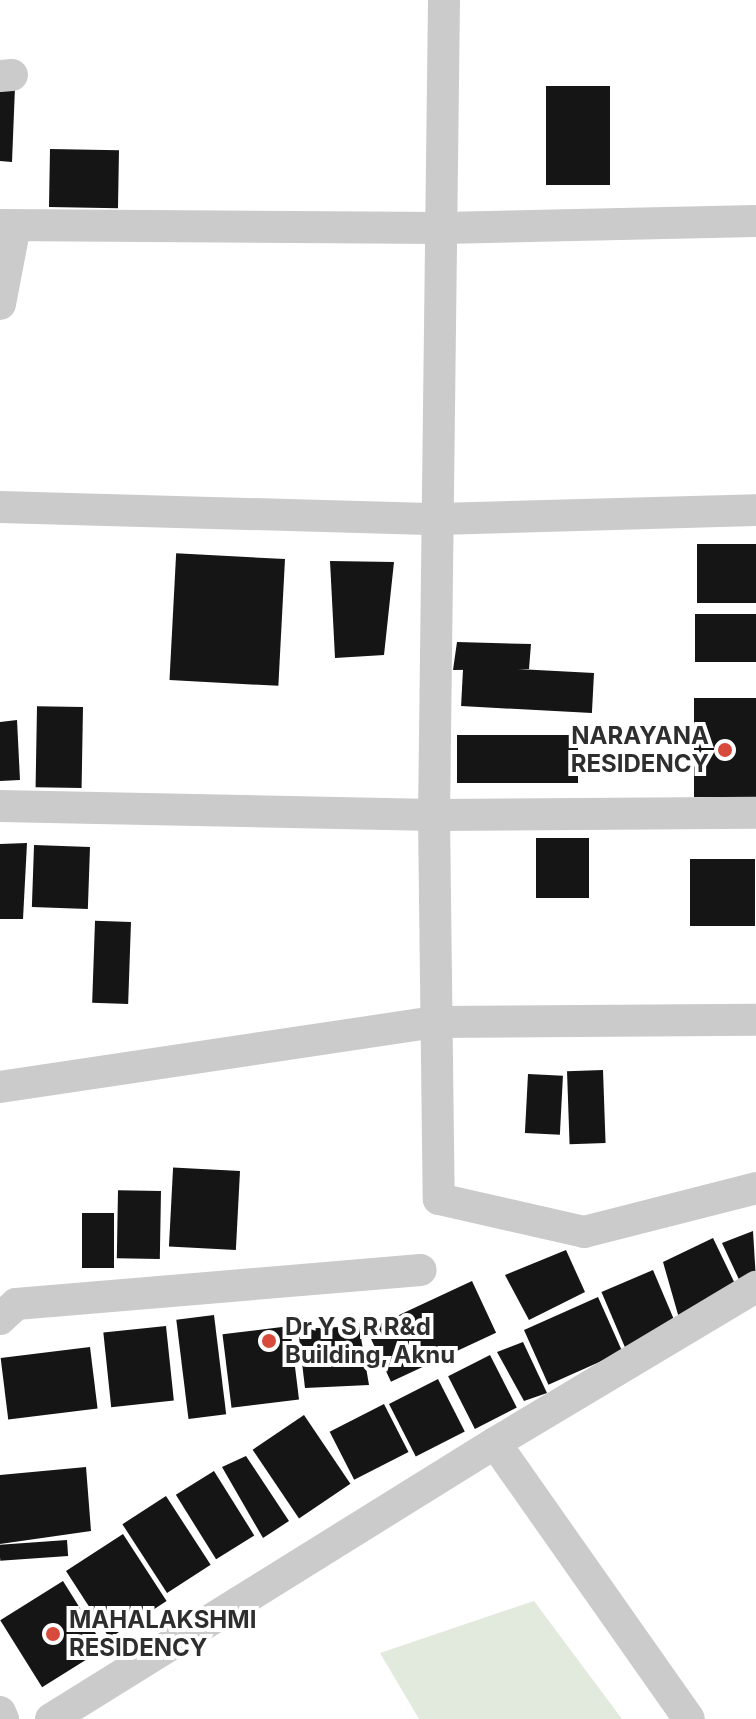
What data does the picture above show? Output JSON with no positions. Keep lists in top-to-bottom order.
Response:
{
  "places": ["NARAYANA RESIDENCY", "Dr Y S R R&d Building, Aknu", "MAHALAKSHMI RESIDENCY"]
}
